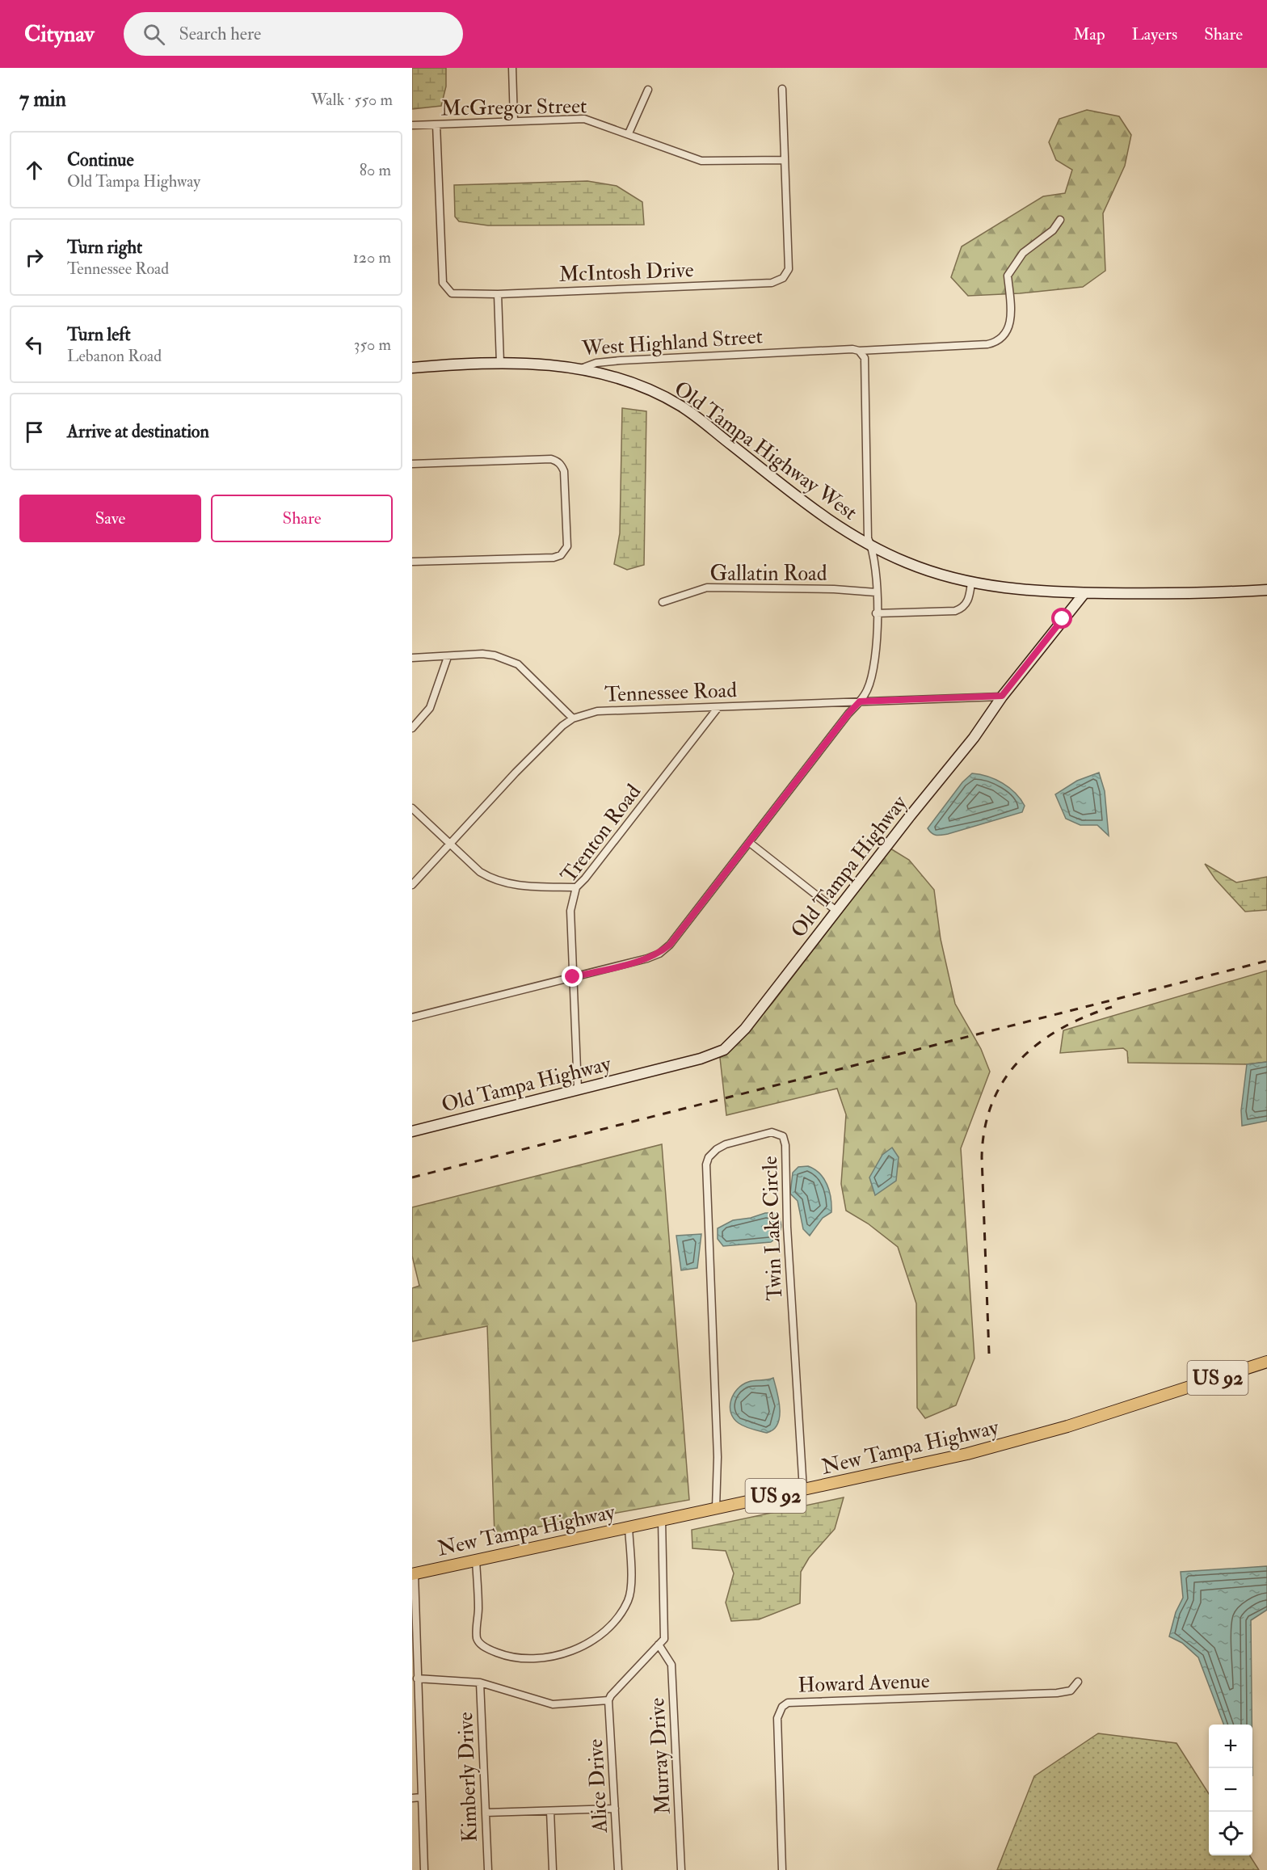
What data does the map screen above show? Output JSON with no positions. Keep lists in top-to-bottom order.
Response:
{
  "streets": {
    "main road": [
      "West Highland Street",
      "Old Tampa Highway West",
      "Old Tampa Highway",
      "US 92",
      "New Tampa Highway"
    ],
    "street": [
      "McGregor Street",
      "McIntosh Drive",
      "Gallatin Road",
      "Tennessee Road",
      "Trenton Road",
      "Twin Lake Circle",
      "Howard Avenue",
      "Murray Drive",
      "Kimberly Drive",
      "Alice Drive"
    ]
  },
  "crossings": [
    ["McGregor Street", "McIntosh Drive"],
    ["West Highland Street", "Old Tampa Highway West"],
    ["Old Tampa Highway West", "Old Tampa Highway"],
    ["Tennessee Road", "Trenton Road"],
    ["Tennessee Road", "Old Tampa Highway"],
    ["Trenton Road", "Old Tampa Highway"],
    ["Twin Lake Circle", "New Tampa Highway"]
  ],
  "page": {
    "header": "Citynav",
    "search": "Search here",
    "nav": ["Map", "Layers", "Share"],
    "heading": ["7 min", "Walk · 550 m"],
    "list": [
      ["Continue", "Old Tampa Highway", "80 m"],
      ["Turn right", "Tennessee Road", "120 m"],
      ["Turn left", "Lebanon Road", "350 m"],
      "Arrive at destination"
    ],
    "buttons": ["Save", "Share"],
    "map_buttons": ["+", "−"]
  }
}
